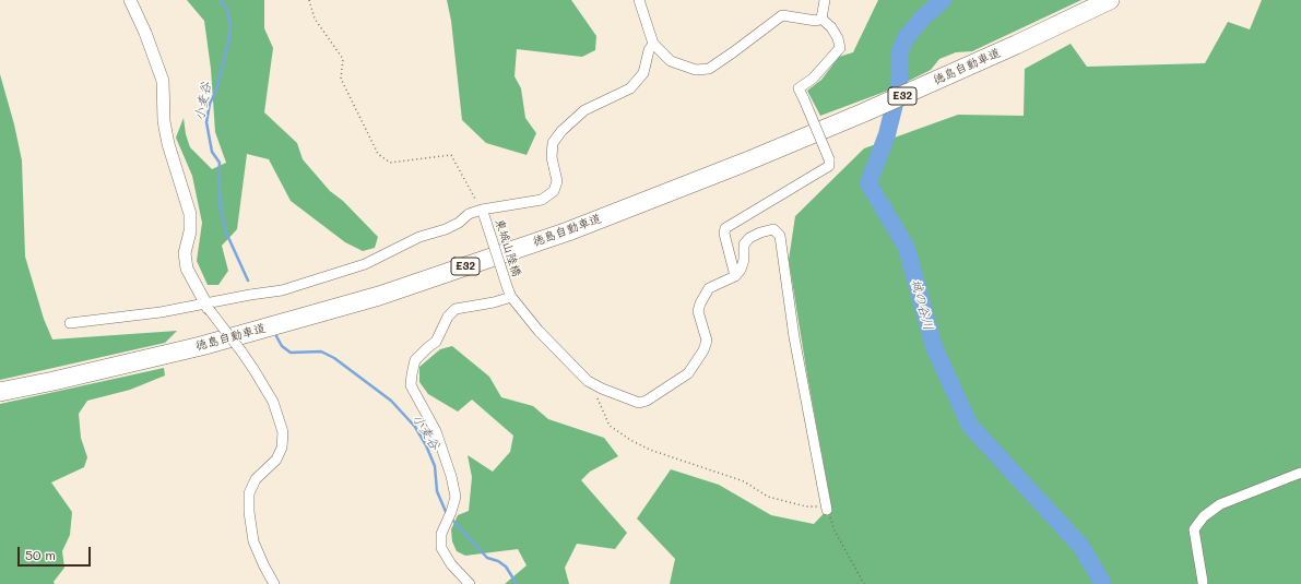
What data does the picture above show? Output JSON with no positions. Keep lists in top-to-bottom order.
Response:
{
  "streets": {
    "highway": ["徳島自動車道", "E32"],
    "street": ["東城山陸橋"]
  },
  "water": ["小麦谷", "城の谷川"],
  "scale_bar": "50 m"
}
